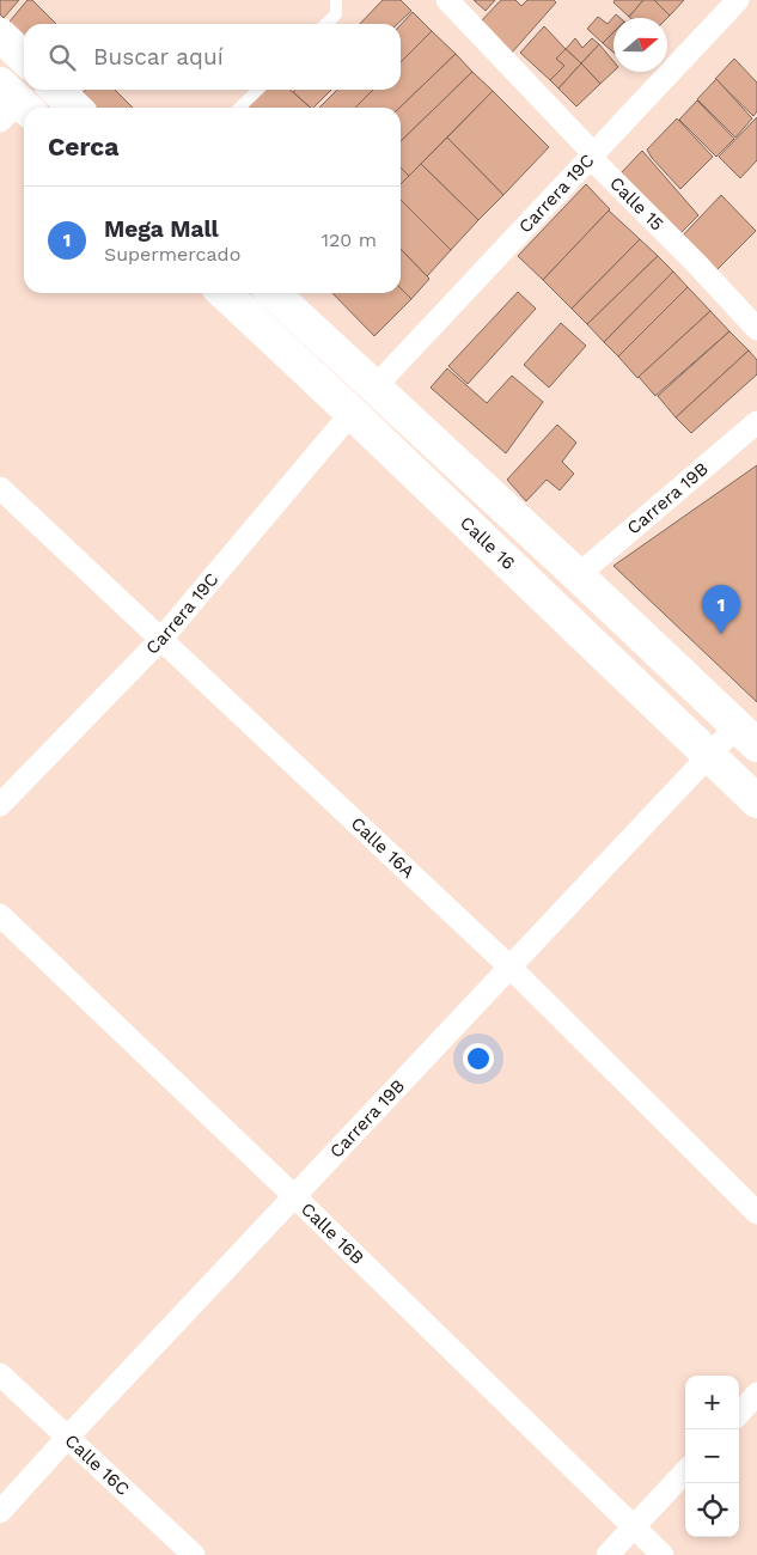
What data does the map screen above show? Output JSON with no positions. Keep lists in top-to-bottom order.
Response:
{
  "streets": {
    "main road": ["Calle 16"],
    "street": [
      "Carrera 19C",
      "Calle 15",
      "Carrera 19B",
      "Calle 16A",
      "Calle 16B",
      "Calle 16C"
    ]
  },
  "crossings": [
    ["Carrera 19C", "Calle 15"],
    ["Carrera 19C", "Calle 16"],
    ["Carrera 19C", "Calle 16A"],
    ["Carrera 19B", "Calle 16"],
    ["Carrera 19B", "Calle 16A"],
    ["Carrera 19B", "Calle 16B"],
    ["Carrera 19B", "Calle 16C"]
  ],
  "north": "right",
  "page": {
    "search": "Buscar aquí",
    "heading": "Cerca",
    "list": [
      {
        "mark": "1",
        "name": "Mega Mall",
        "note": "Supermercado",
        "value": "120 m"
      }
    ],
    "pins": "1",
    "map_buttons": ["+", "−"]
  }
}
